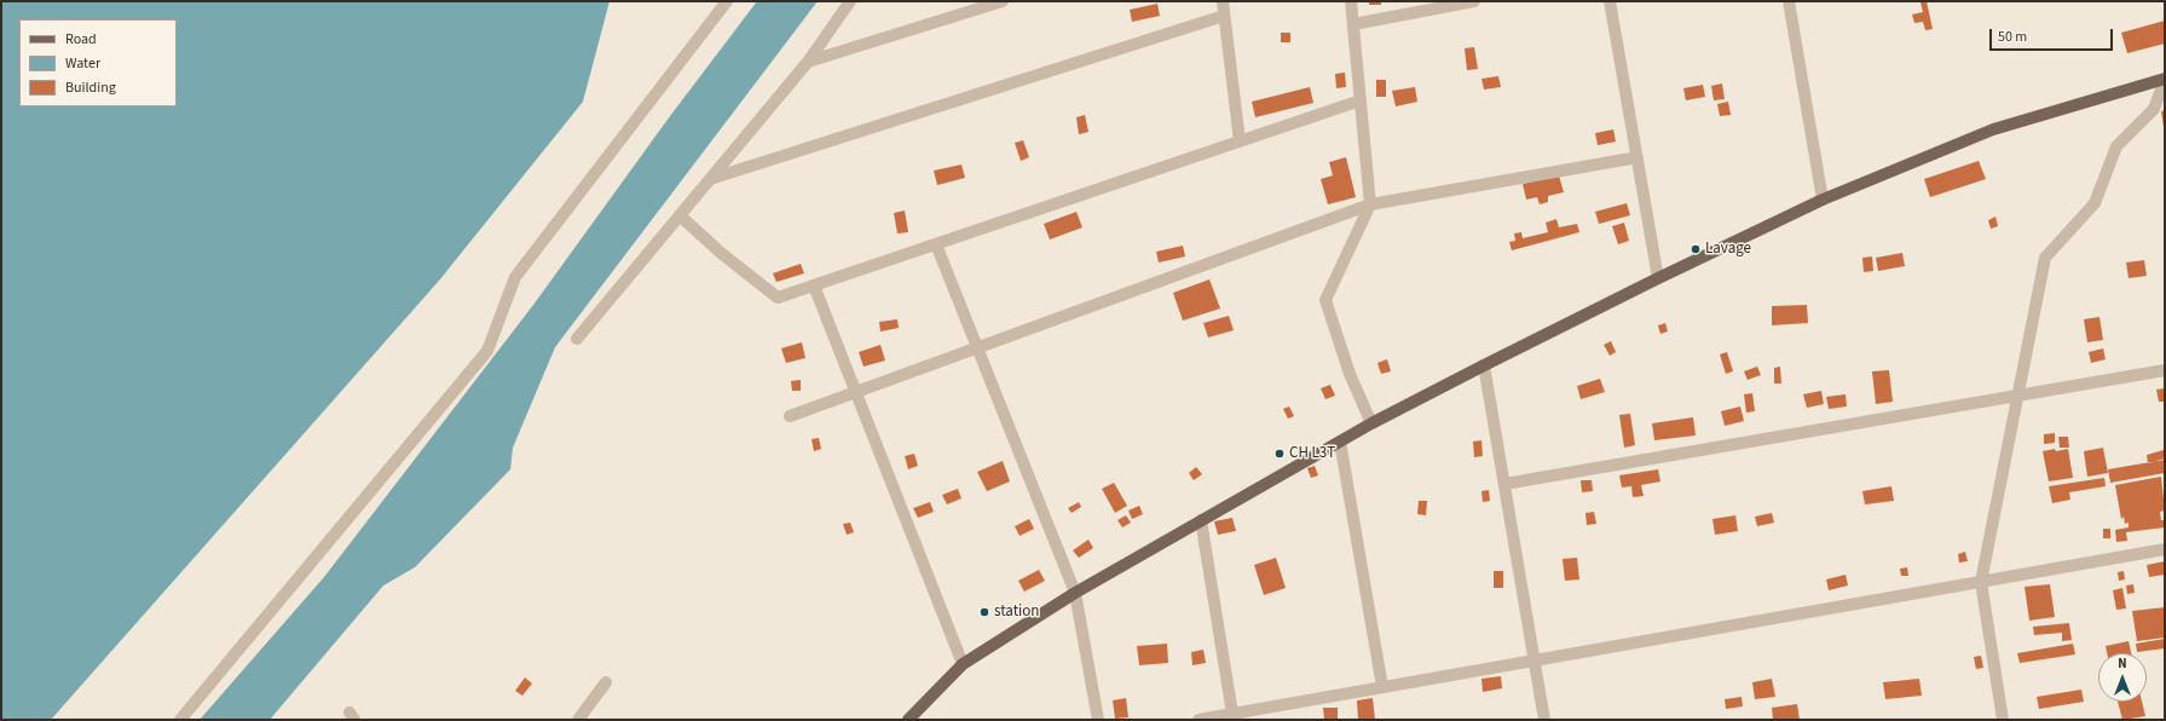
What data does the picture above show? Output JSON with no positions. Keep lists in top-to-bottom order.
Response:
{
  "places": ["Lavage", "CH L3T", "station"],
  "legend": ["Road", "Water", "Building"],
  "scale_bar": "50 m",
  "north": "top"
}
